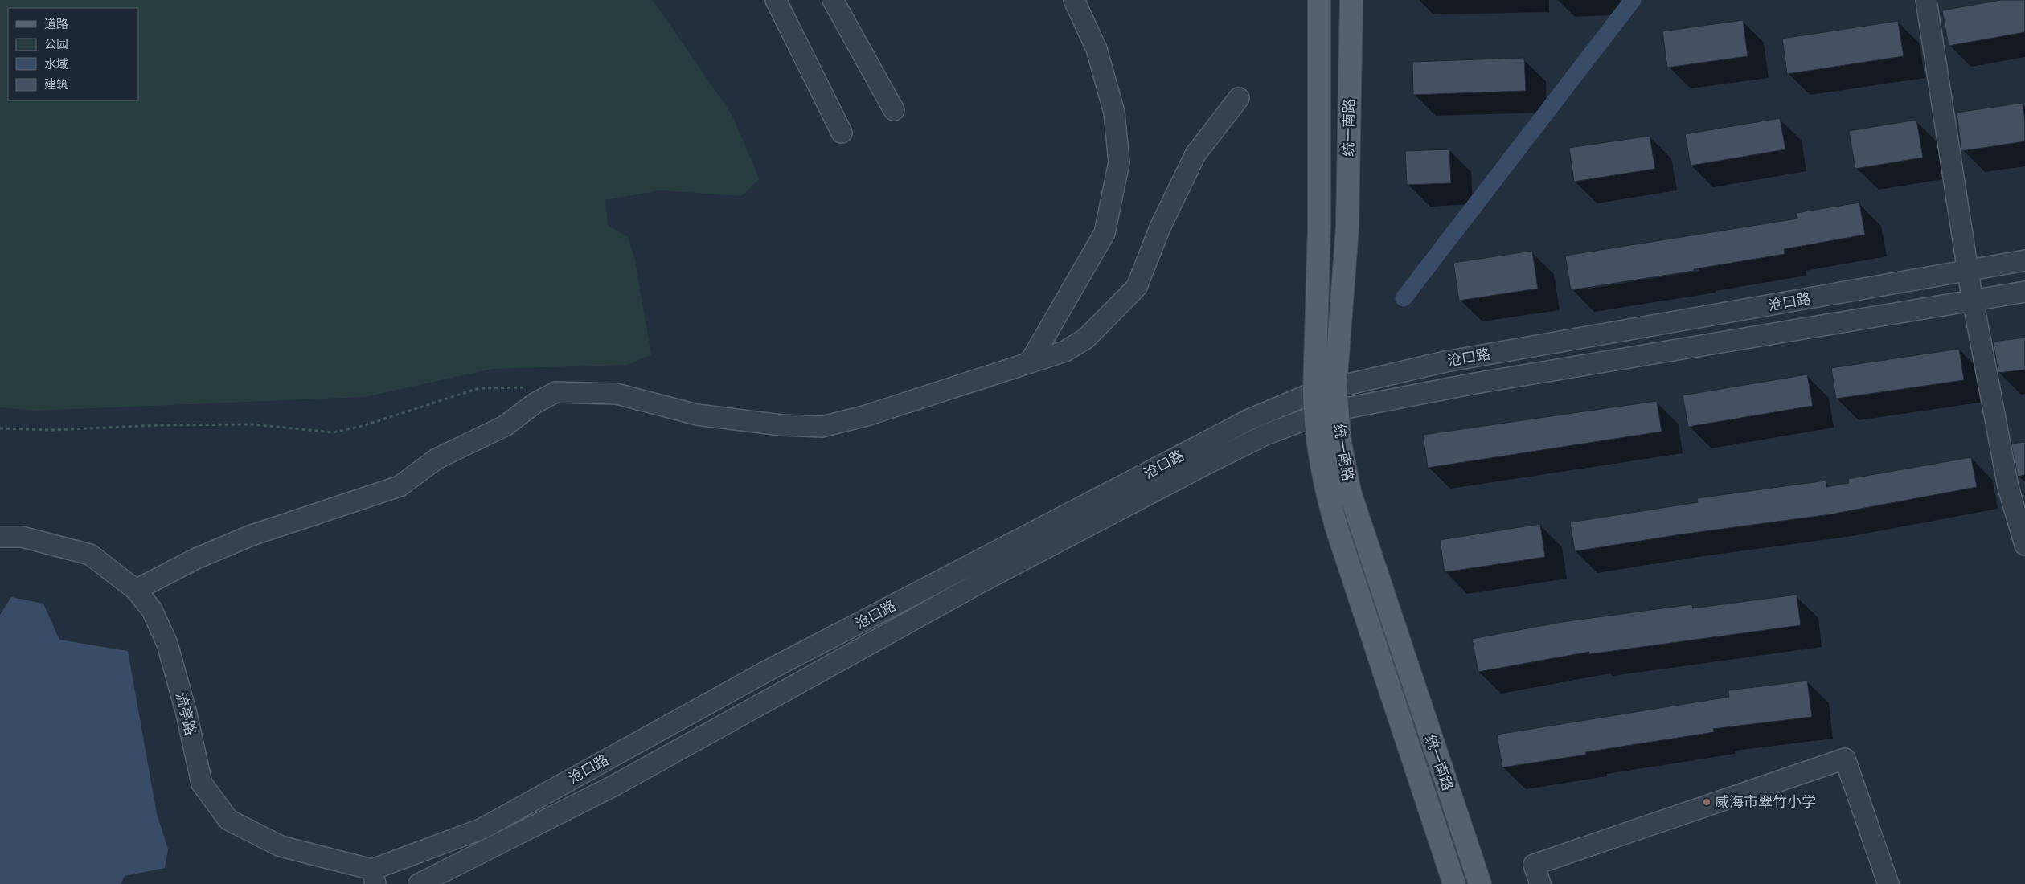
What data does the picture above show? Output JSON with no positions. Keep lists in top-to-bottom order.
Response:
{
  "streets": {
    "main road": ["统一南路"],
    "street": ["沧口路", "流亭路"]
  },
  "crossings": [
    ["统一南路", "沧口路"],
    ["沧口路", "流亭路"]
  ],
  "places": ["威海市翠竹小学"],
  "legend": [
    "道路",
    "公园",
    "水域",
    "建筑"
  ]
}
